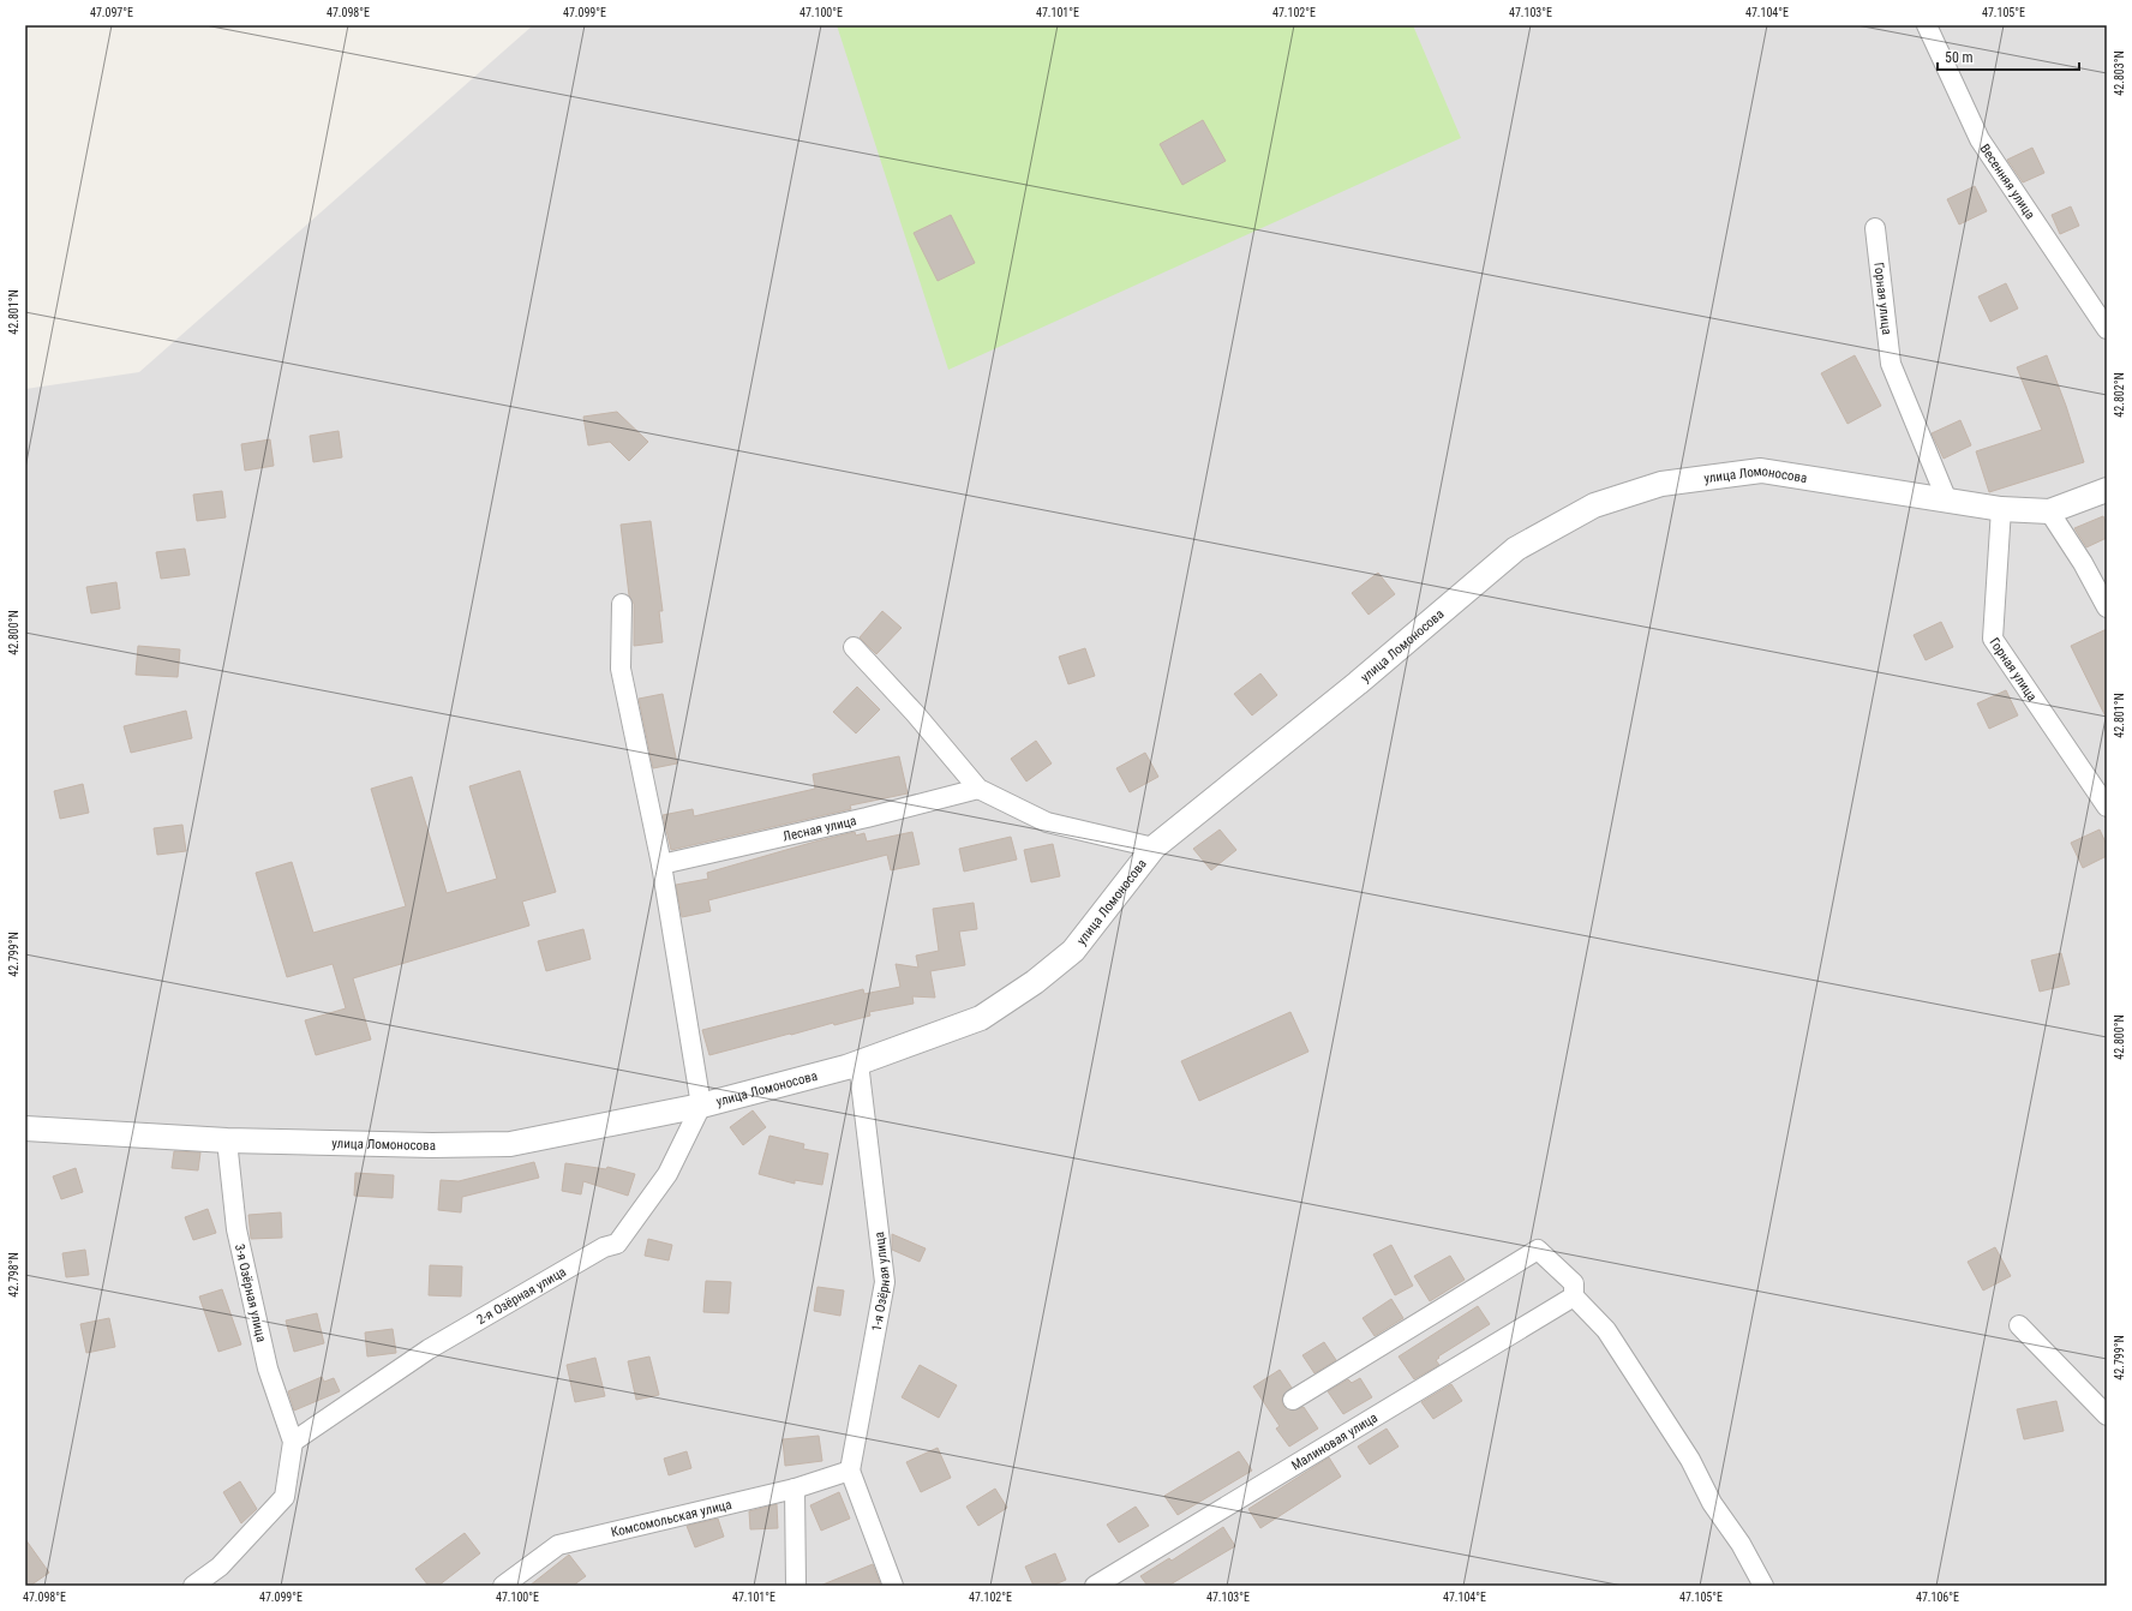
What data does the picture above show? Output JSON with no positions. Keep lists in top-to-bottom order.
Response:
{
  "streets": {
    "street": [
      "Весенняя улица",
      "Горная улица",
      "улица Ломоносова",
      "Лесная улица",
      "1-я Озёрная улица",
      "3-я Озёрная улица",
      "2-я Озёрная улица",
      "Малиновая улица",
      "Комсомольская улица"
    ]
  },
  "crossings": [
    ["Горная улица", "улица Ломоносова"],
    ["улица Ломоносова", "1-я Озёрная улица"],
    ["улица Ломоносова", "3-я Озёрная улица"],
    ["улица Ломоносова", "2-я Озёрная улица"],
    ["1-я Озёрная улица", "Комсомольская улица"],
    ["3-я Озёрная улица", "2-я Озёрная улица"]
  ],
  "scale_bar": "50 m",
  "coordinates": [
    "47.097°E",
    "47.098°E",
    "47.099°E",
    "47.100°E",
    "47.101°E",
    "47.102°E",
    "47.103°E",
    "47.104°E",
    "47.105°E",
    "42.803°N",
    "42.801°N",
    "42.802°N",
    "42.800°N",
    "42.799°N",
    "42.798°N",
    "47.106°E"
  ]
}
